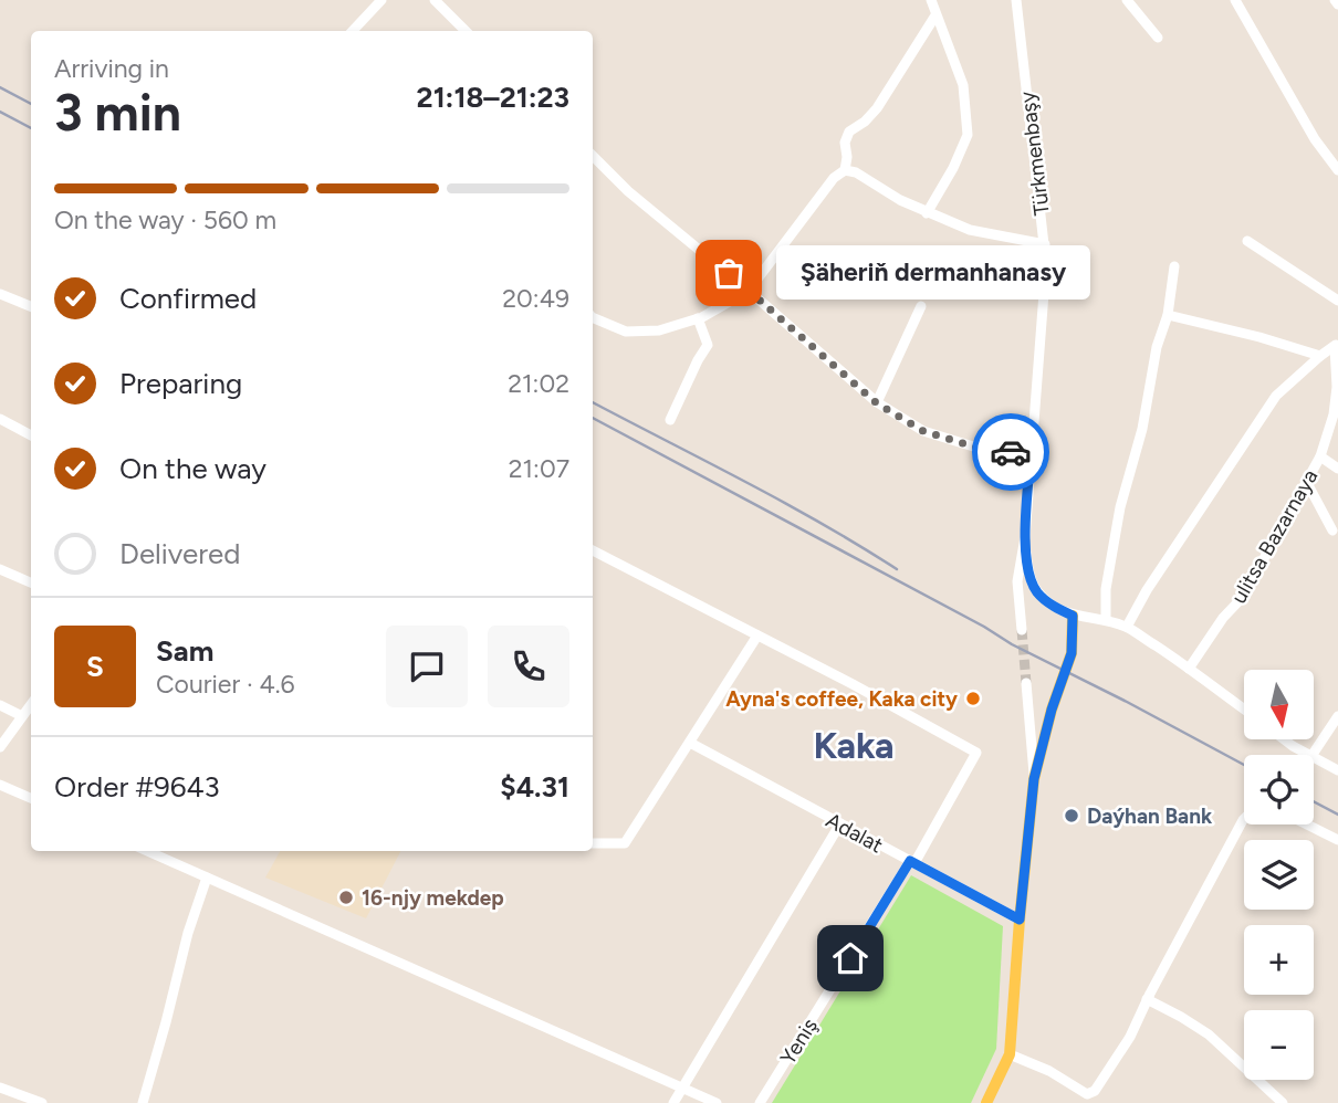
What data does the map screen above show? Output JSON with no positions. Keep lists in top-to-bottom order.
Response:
{
  "streets": {
    "street": [
      "Türkmenbaşy",
      "ulitsa Bazarnaya",
      "Adalat",
      "Yeniş"
    ]
  },
  "crossings": [
    ["Adalat", "Yeniş"]
  ],
  "districts": ["Kaka"],
  "places": [
    "Şäheriň dermanhanasy",
    "Ayna's coffee, Kaka city",
    "Daýhan Bank",
    "16-njy mekdep"
  ],
  "north": "bottom",
  "page": {
    "heading": ["3 min", "Arriving in", "21:18–21:23"],
    "panel": [
      "Sam",
      "Courier · 4.6",
      "Order #9643",
      "$4.31"
    ],
    "bar": "On the way · 560 m",
    "bubble": "Şäheriň dermanhanasy",
    "list": [
      ["Confirmed", "20:49"],
      ["Preparing", "21:02"],
      ["On the way", "21:07"],
      "Delivered"
    ],
    "round": "S",
    "map_buttons": ["+", "−"]
  }
}
